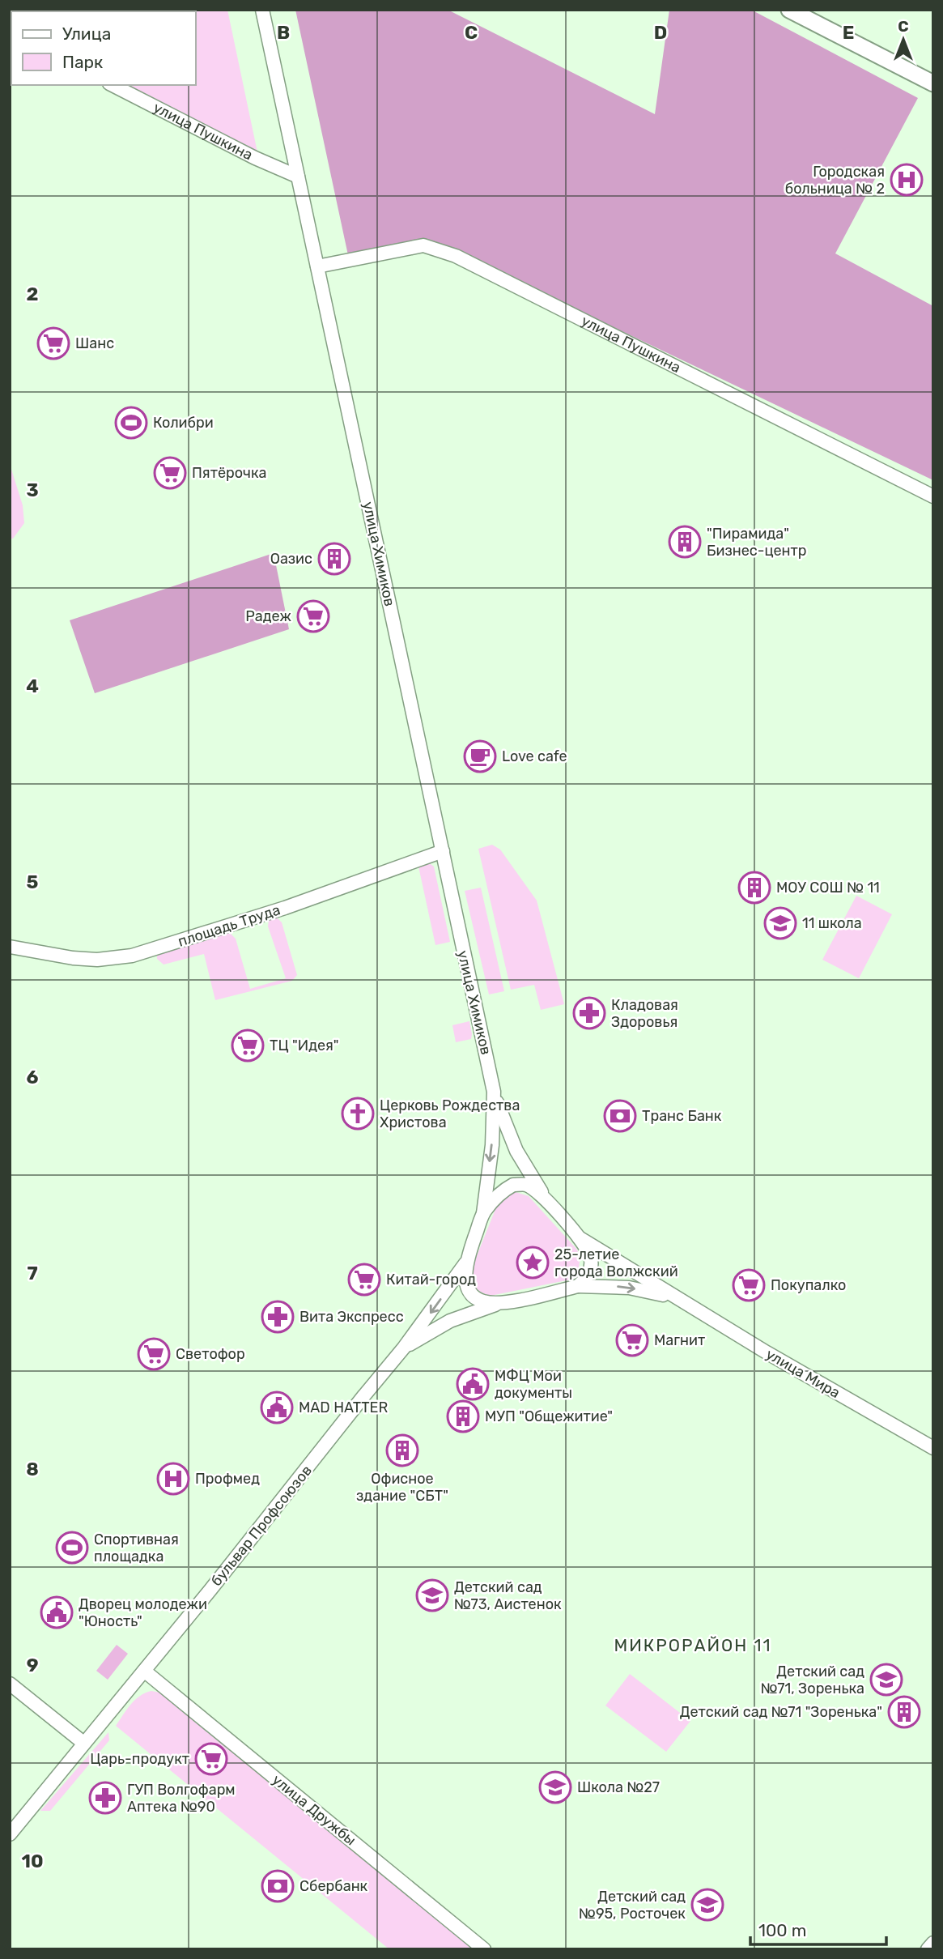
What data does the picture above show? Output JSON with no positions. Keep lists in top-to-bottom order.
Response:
{
  "streets": {
    "street": [
      "улица Пушкина",
      "улица Химиков",
      "площадь Труда",
      "улица Мира",
      "бульвар Профсоюзов",
      "улица Дружбы"
    ]
  },
  "crossings": [
    ["улица Пушкина", "улица Химиков"],
    ["улица Химиков", "площадь Труда"],
    ["улица Химиков", "улица Мира"],
    ["улица Химиков", "бульвар Профсоюзов"],
    ["улица Мира", "бульвар Профсоюзов"],
    ["бульвар Профсоюзов", "улица Дружбы"]
  ],
  "districts": ["МИКРОРАЙОН 11"],
  "places": {
    "hospital": ["Городская больница № 2", "Профмед"],
    "supermarket": [
      "Шанс",
      "Пятёрочка",
      "Радеж",
      "ТЦ \"Идея\"",
      "Китай-город",
      "Покупалко",
      "Магнит",
      "Светофор",
      "Царь-продукт"
    ],
    "sports": ["Колибри", "Спортивная площадка"],
    "building": [
      "\"Пирамида\" Бизнес-центр",
      "Оазис",
      "МОУ СОШ № 11",
      "МУП \"Общежитие\"",
      "Офисное здание \"СБТ\"",
      "Детский сад №71 \"Зоренька\""
    ],
    "cafe": ["Love cafe"],
    "school or university": [
      "11 школа",
      "Детский сад №73, Аистенок",
      "Детский сад №71, Зоренька",
      "Школа №27",
      "Детский сад №95, Росточек"
    ],
    "pharmacy": ["Кладовая Здоровья", "Вита Экспресс", "ГУП Волгофарм Аптека №90"],
    "church": ["Церковь Рождества Христова"],
    "bank": ["Транс Банк", "Сбербанк"],
    "place": ["25-летие города Волжский"],
    "public building": ["МФЦ Мои документы", "MAD HATTER", "Дворец молодежи \"Юность\""]
  },
  "legend": ["Улица", "Парк"],
  "scale_bar": "100 m",
  "north": "top",
  "grid": {
    "columns": [
      "B",
      "C",
      "D",
      "E"
    ],
    "rows": [
      "2",
      "3",
      "4",
      "5",
      "6",
      "7",
      "8",
      "9",
      "10"
    ]
  }
}
